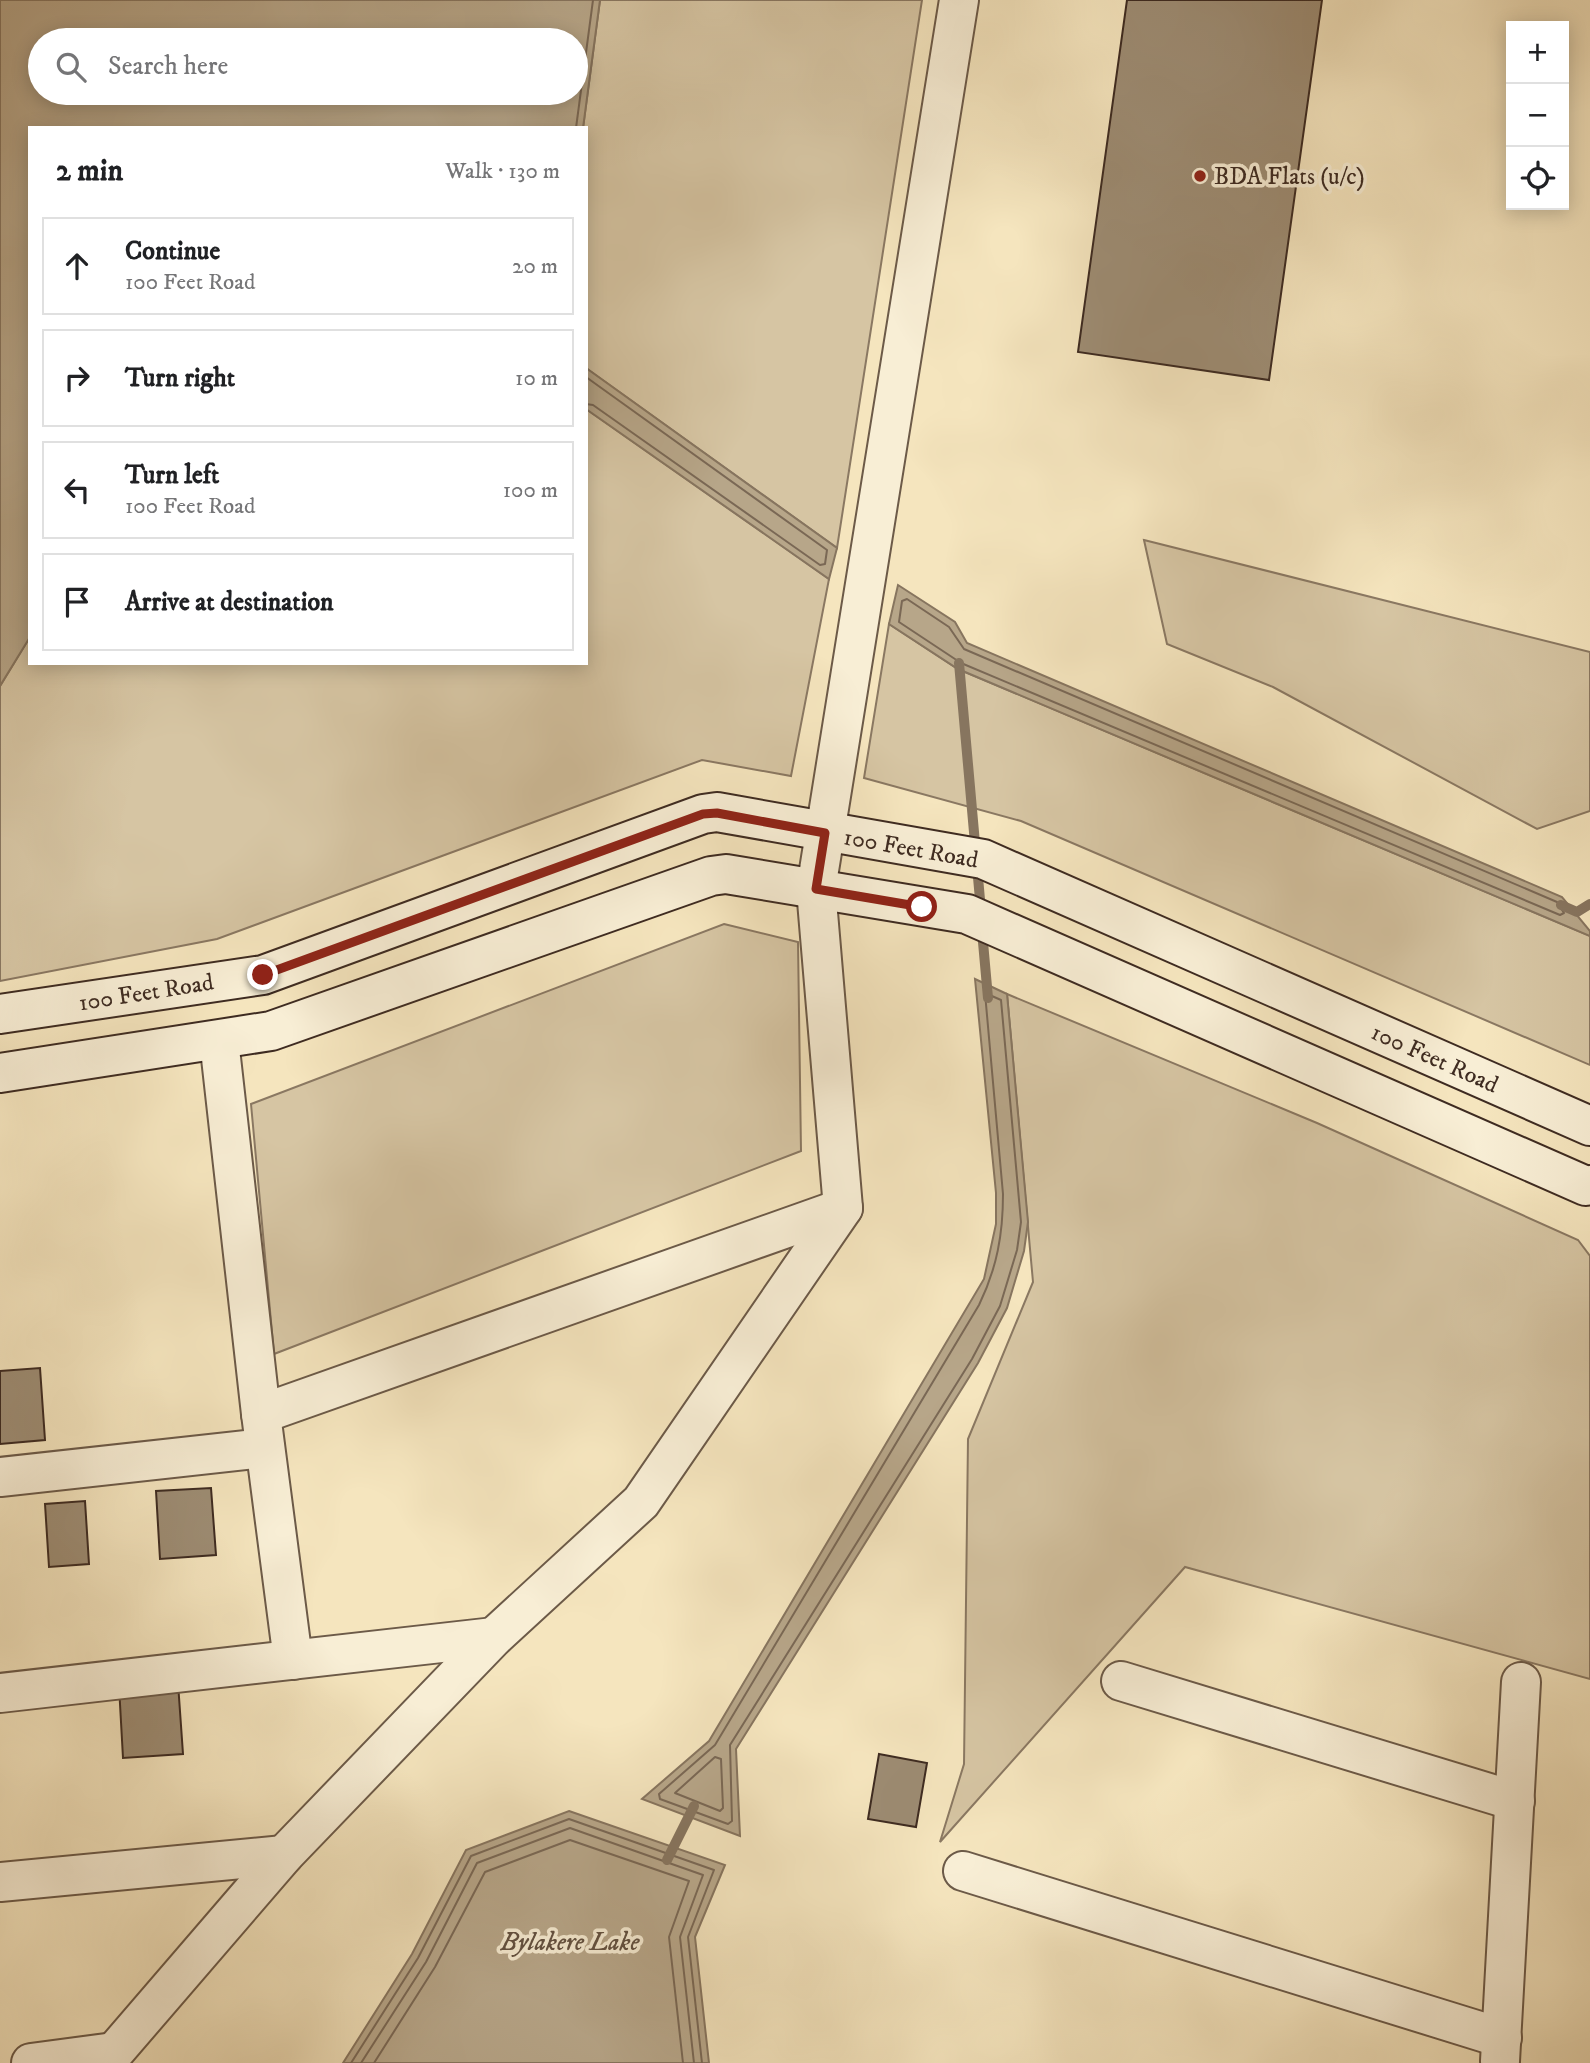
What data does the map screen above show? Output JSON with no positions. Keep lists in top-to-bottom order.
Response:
{
  "streets": {
    "street": ["100 Feet Road"]
  },
  "water": ["Bylakere Lake"],
  "places": ["BDA Flats (u/c)"],
  "page": {
    "map_buttons": ["+", "−"],
    "search": "Search here",
    "heading": ["2 min", "Walk · 130 m"],
    "list": [
      ["Continue", "100 Feet Road", "20 m"],
      ["Turn right", "10 m"],
      ["Turn left", "100 Feet Road", "100 m"],
      "Arrive at destination"
    ]
  }
}
